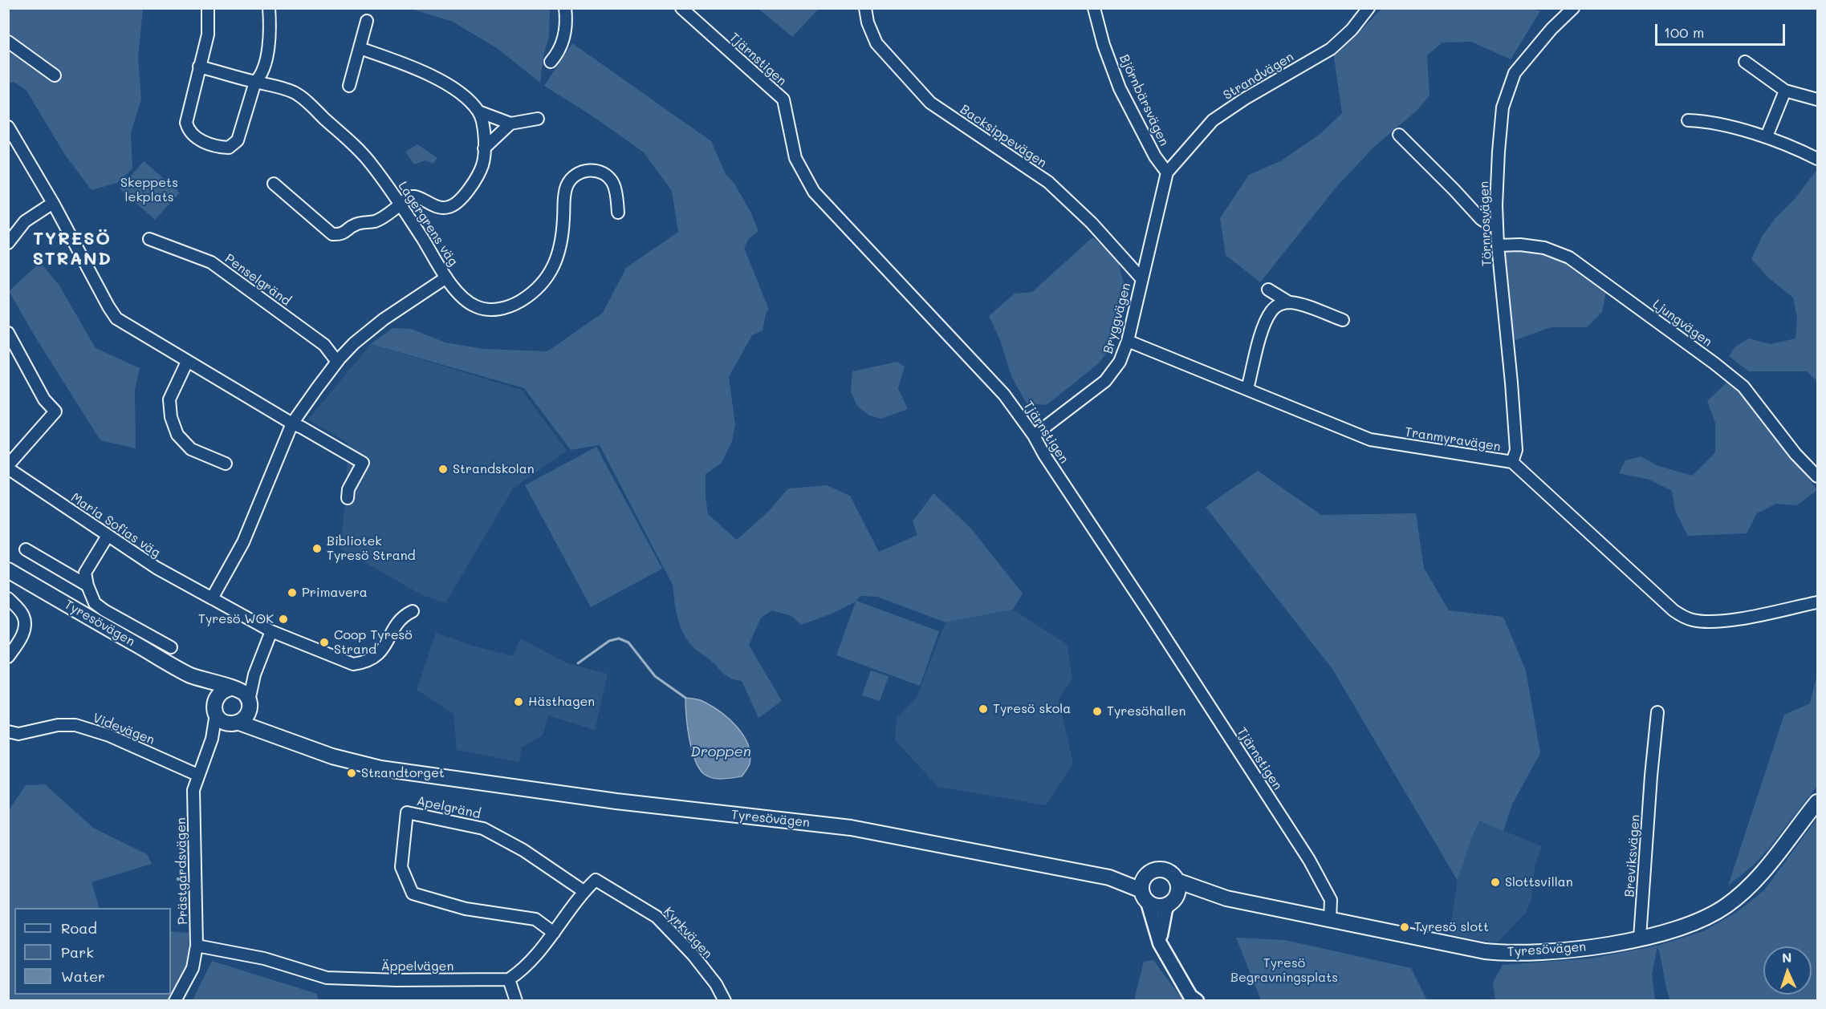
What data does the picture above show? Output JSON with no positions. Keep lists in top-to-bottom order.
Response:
{
  "streets": {
    "main road": ["Tyresövägen"],
    "street": [
      "Tjärnstigen",
      "Strandvägen",
      "Björnbärsvägen",
      "Backsippevägen",
      "Lagergrens väg",
      "Törnrosvägen",
      "Penselgränd",
      "Bryggvägen",
      "Ljungvägen",
      "Tranmyravägen",
      "Maria Sofias väg",
      "Videvägen",
      "Apelgränd",
      "Breviksvägen",
      "Prästgårdsvägen",
      "Kyrkvägen",
      "Äppelvägen"
    ]
  },
  "crossings": [
    ["Tjärnstigen", "Bryggvägen"],
    ["Tjärnstigen", "Tyresövägen"],
    ["Strandvägen", "Björnbärsvägen"],
    ["Strandvägen", "Bryggvägen"],
    ["Björnbärsvägen", "Bryggvägen"],
    ["Backsippevägen", "Bryggvägen"],
    ["Lagergrens väg", "Penselgränd"],
    ["Lagergrens väg", "Maria Sofias väg"],
    ["Törnrosvägen", "Ljungvägen"],
    ["Törnrosvägen", "Tranmyravägen"],
    ["Bryggvägen", "Tranmyravägen"],
    ["Tyresövägen", "Breviksvägen"],
    ["Tyresövägen", "Prästgårdsvägen"],
    ["Videvägen", "Prästgårdsvägen"],
    ["Apelgränd", "Kyrkvägen"],
    ["Prästgårdsvägen", "Äppelvägen"]
  ],
  "districts": ["TYRESÖ STRAND"],
  "water": ["Droppen"],
  "parks": ["Skeppets lekplats", "Tyresö Begravningsplats"],
  "places": [
    "Strandskolan",
    "Bibliotek Tyresö Strand",
    "Primavera",
    "Tyresö WOK",
    "Coop Tyresö Strand",
    "Hästhagen",
    "Tyresö skola",
    "Tyresöhallen",
    "Strandtorget",
    "Slottsvillan",
    "Tyresö slott"
  ],
  "legend": ["Road", "Park", "Water"],
  "scale_bar": "100 m",
  "north": "top"
}
